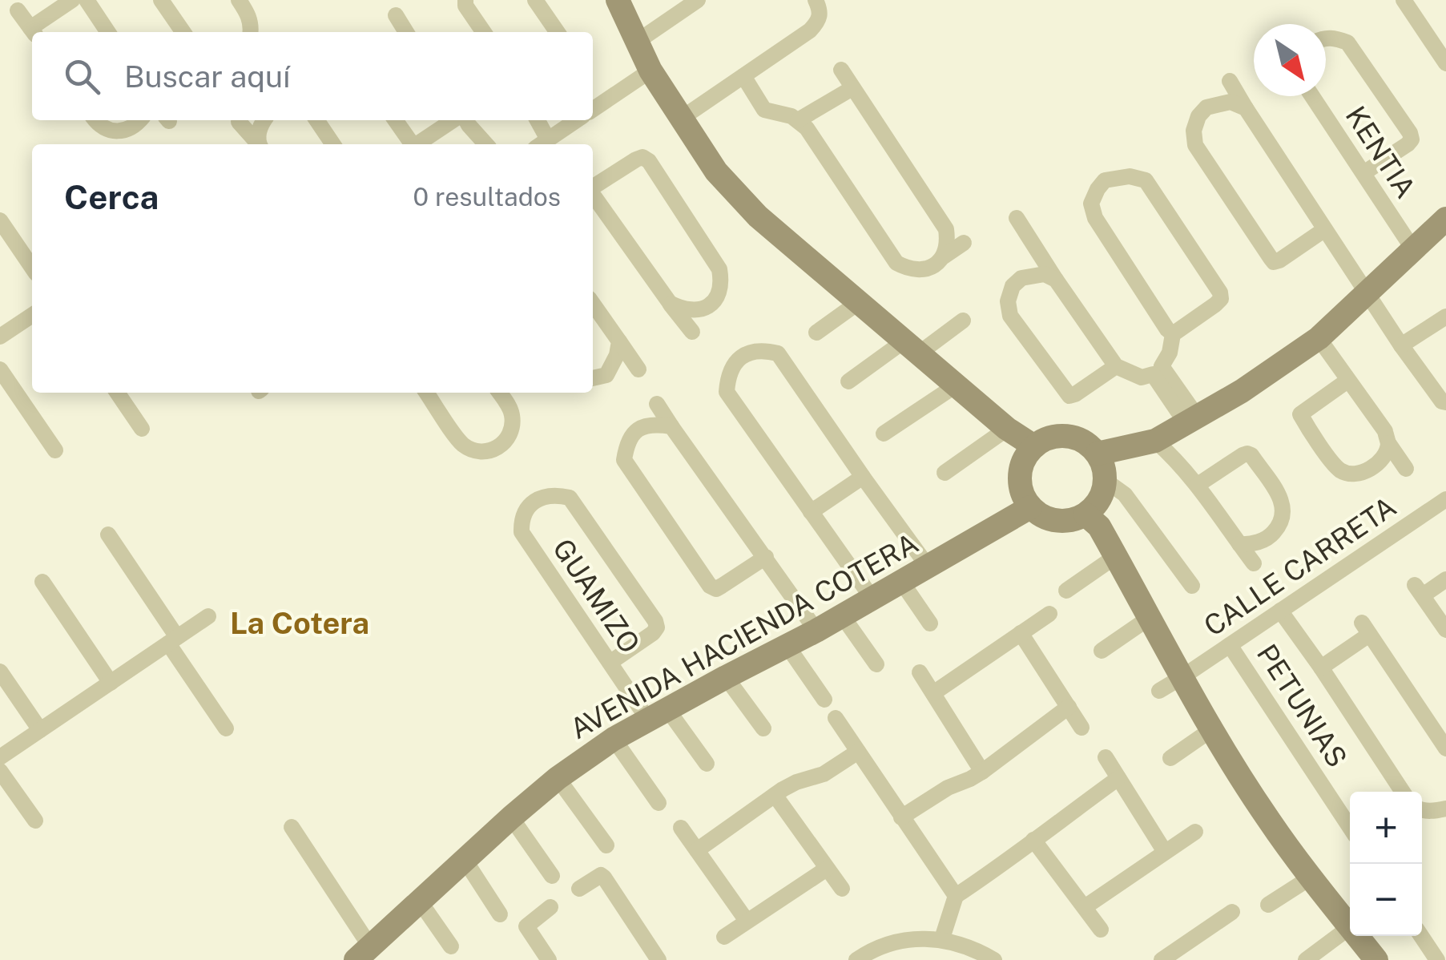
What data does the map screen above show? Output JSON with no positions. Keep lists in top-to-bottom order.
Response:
{
  "streets": {
    "street": [
      "KENTIA",
      "CALLE CARRETA",
      "GUAMIZO",
      "AVENIDA HACIENDA COTERA",
      "PETUNIAS"
    ]
  },
  "crossings": [
    ["CALLE CARRETA", "PETUNIAS"],
    ["GUAMIZO", "AVENIDA HACIENDA COTERA"]
  ],
  "districts": ["La Cotera"],
  "north": "bottom right",
  "page": {
    "search": "Buscar aquí",
    "heading": ["Cerca", "0 resultados"],
    "map_buttons": ["+", "−"]
  }
}
